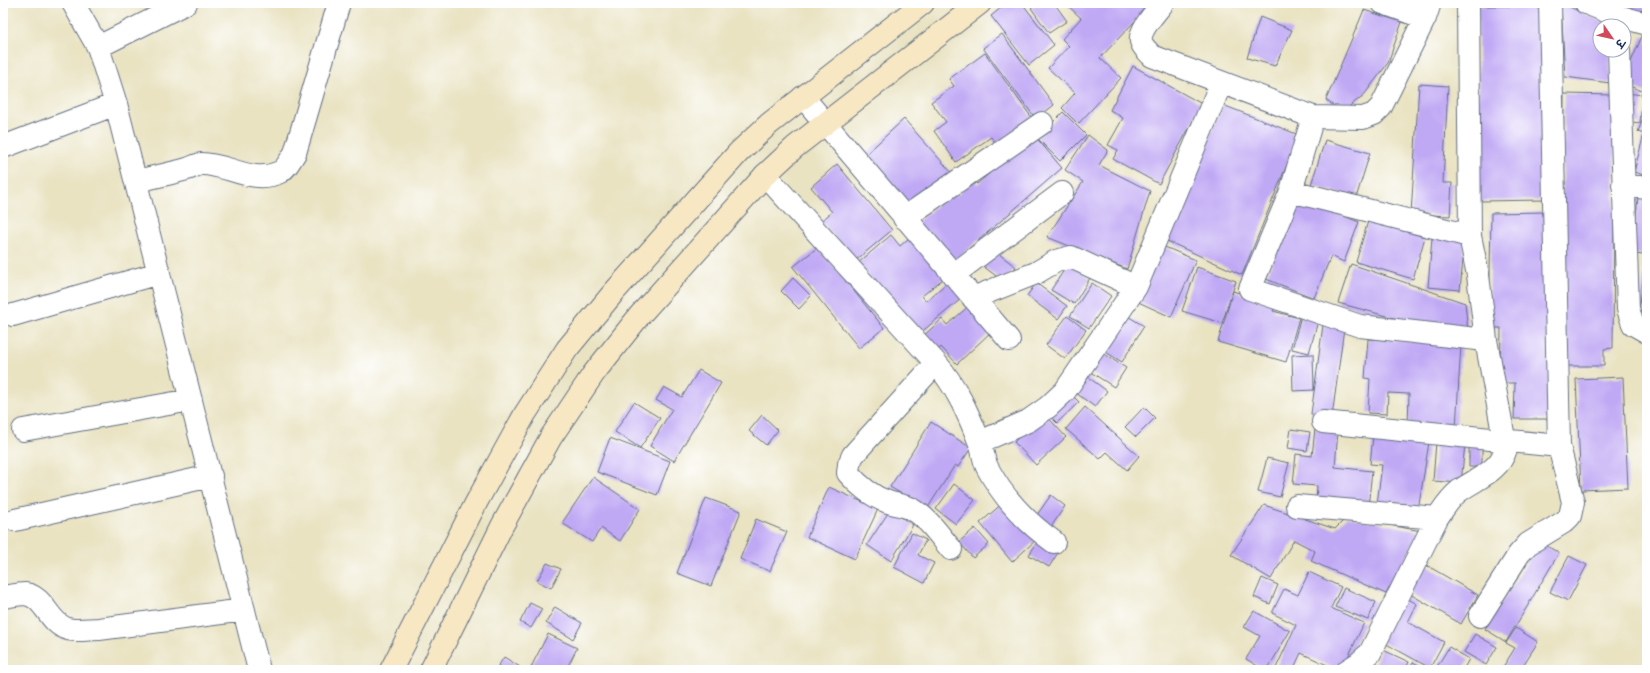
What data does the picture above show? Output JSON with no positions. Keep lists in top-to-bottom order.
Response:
{
  "north": "bottom right"
}
